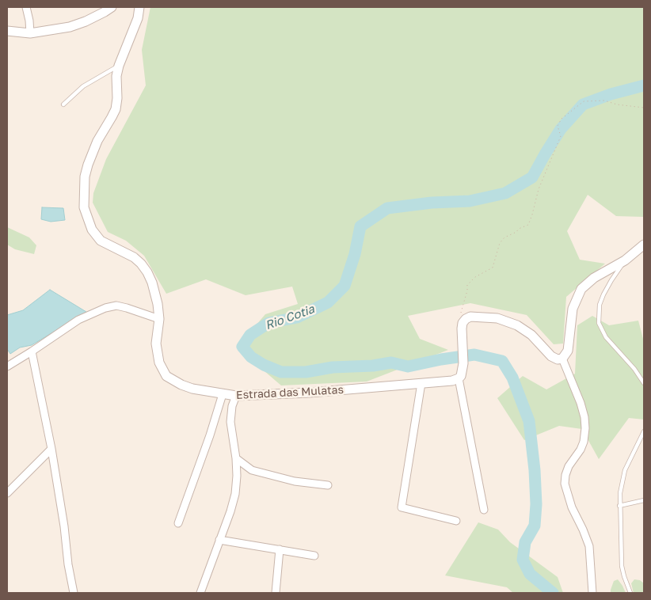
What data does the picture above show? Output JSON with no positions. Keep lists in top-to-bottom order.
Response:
{
  "streets": {
    "street": ["Estrada das Mulatas"]
  },
  "water": ["Rio Cotia"]
}
